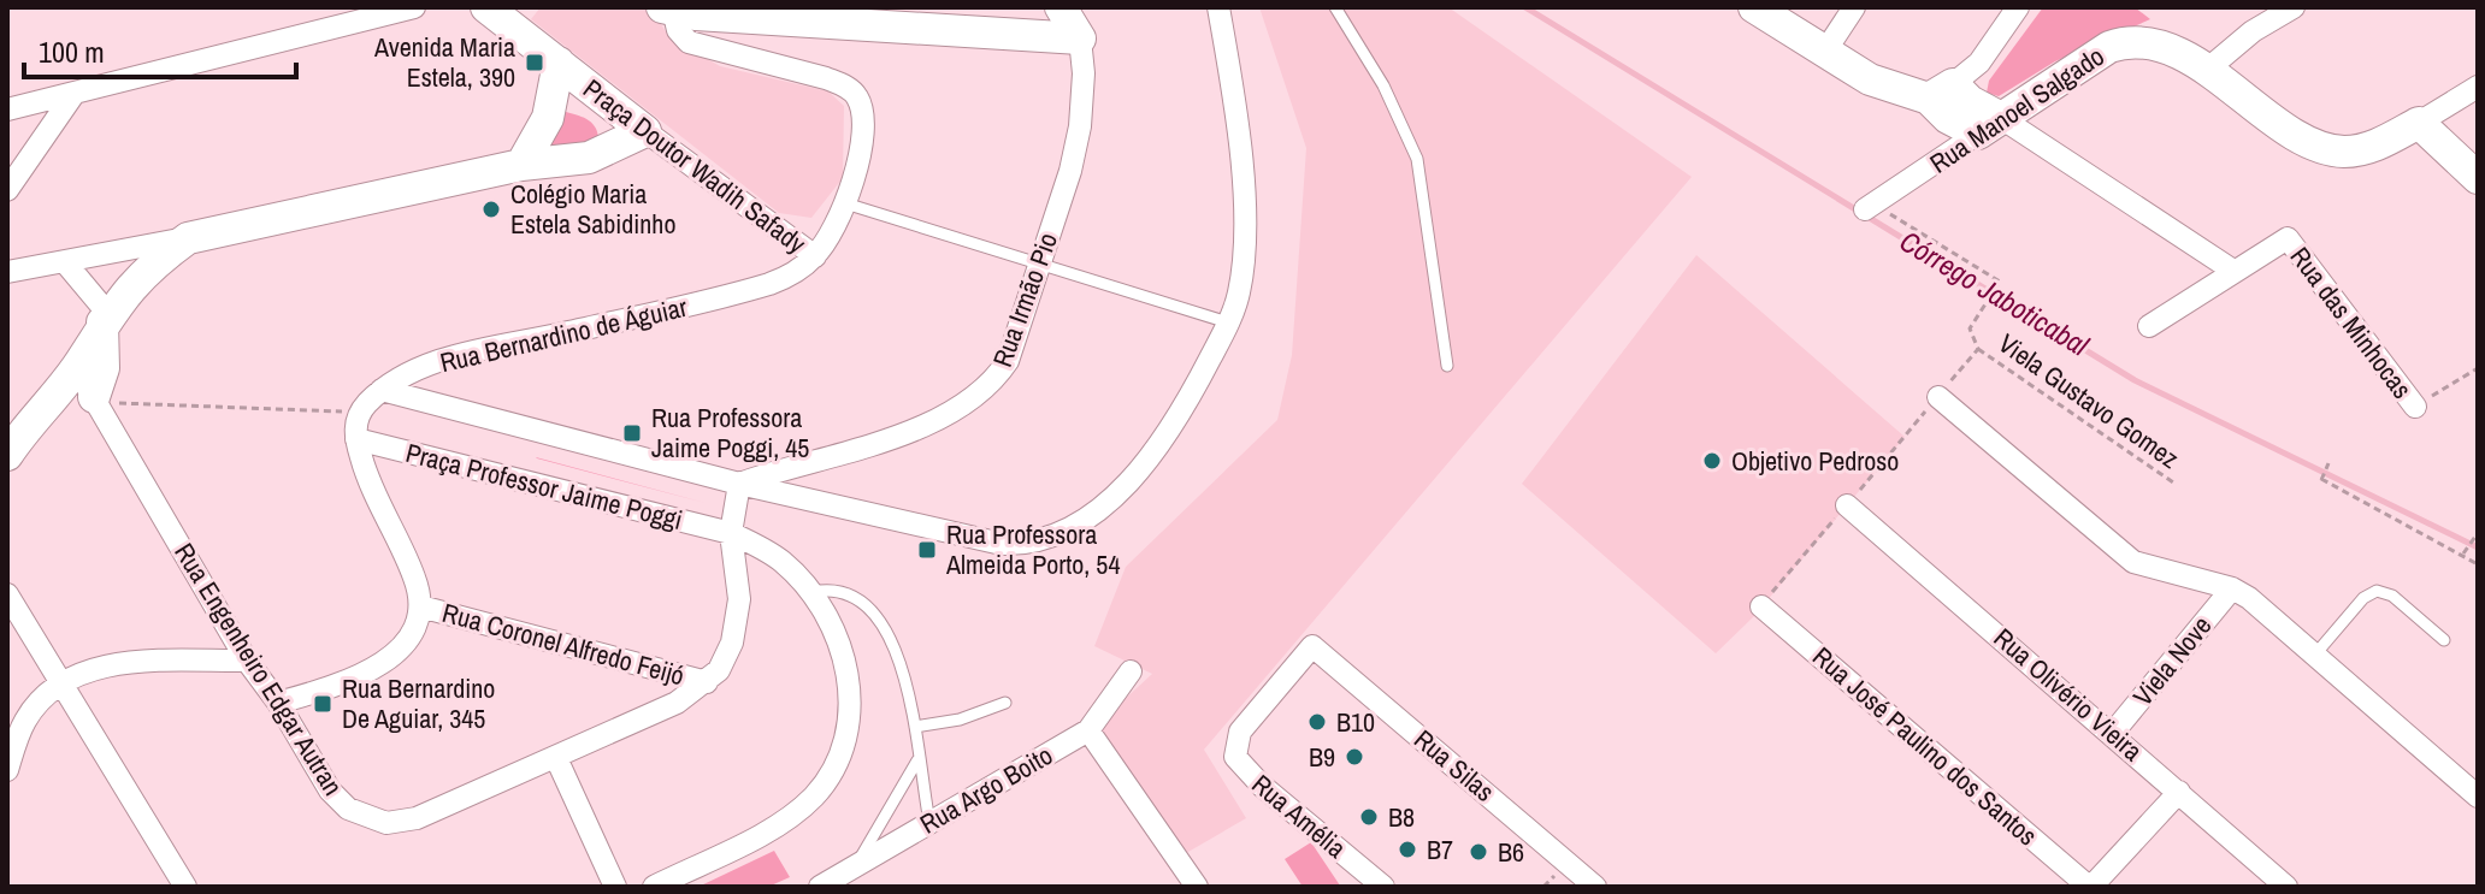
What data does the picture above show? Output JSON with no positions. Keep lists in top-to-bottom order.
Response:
{
  "streets": {
    "street": [
      "Rua Manoel Salgado",
      "Praça Doutor Wadih Safady",
      "Rua Irmão Pio",
      "Rua das Minhocas",
      "Rua Bernardino de Águiar",
      "Praça Professor Jaime Poggi",
      "Rua Coronel Alfredo Feijó",
      "Viela Nove",
      "Rua Engenheiro Edgar Autran",
      "Rua Olivério Vieira",
      "Rua José Paulino dos Santos",
      "Rua Silas",
      "Rua Argo Boito",
      "Rua Amélia"
    ],
    "path": ["Viela Gustavo Gomez"]
  },
  "crossings": [
    ["Praça Doutor Wadih Safady", "Rua Bernardino de Águiar"],
    ["Rua Irmão Pio", "Praça Professor Jaime Poggi"],
    ["Rua Irmão Pio", "Rua Engenheiro Edgar Autran"],
    ["Rua Bernardino de Águiar", "Praça Professor Jaime Poggi"],
    ["Praça Professor Jaime Poggi", "Rua Engenheiro Edgar Autran"],
    ["Rua Coronel Alfredo Feijó", "Rua Engenheiro Edgar Autran"],
    ["Viela Nove", "Rua Olivério Vieira"],
    ["Rua Silas", "Rua Amélia"]
  ],
  "water": ["Córrego Jaboticabal"],
  "places": {
    "transit": [
      "Avenida Maria Estela, 390",
      "Rua Professora Jaime Poggi, 45",
      "Rua Professora Almeida Porto, 54",
      "Rua Bernardino De Aguiar, 345"
    ],
    "other": [
      "Colégio Maria Estela Sabidinho",
      "Objetivo Pedroso",
      "B10",
      "B9",
      "B8",
      "B7",
      "B6"
    ]
  },
  "scale_bar": "100 m"
}
